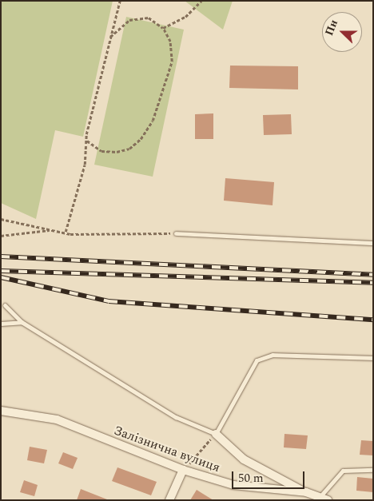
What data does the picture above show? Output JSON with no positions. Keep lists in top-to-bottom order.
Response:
{
  "streets": {
    "street": ["Залізнична вулиця"]
  },
  "scale_bar": "50 m",
  "north": "left"
}
